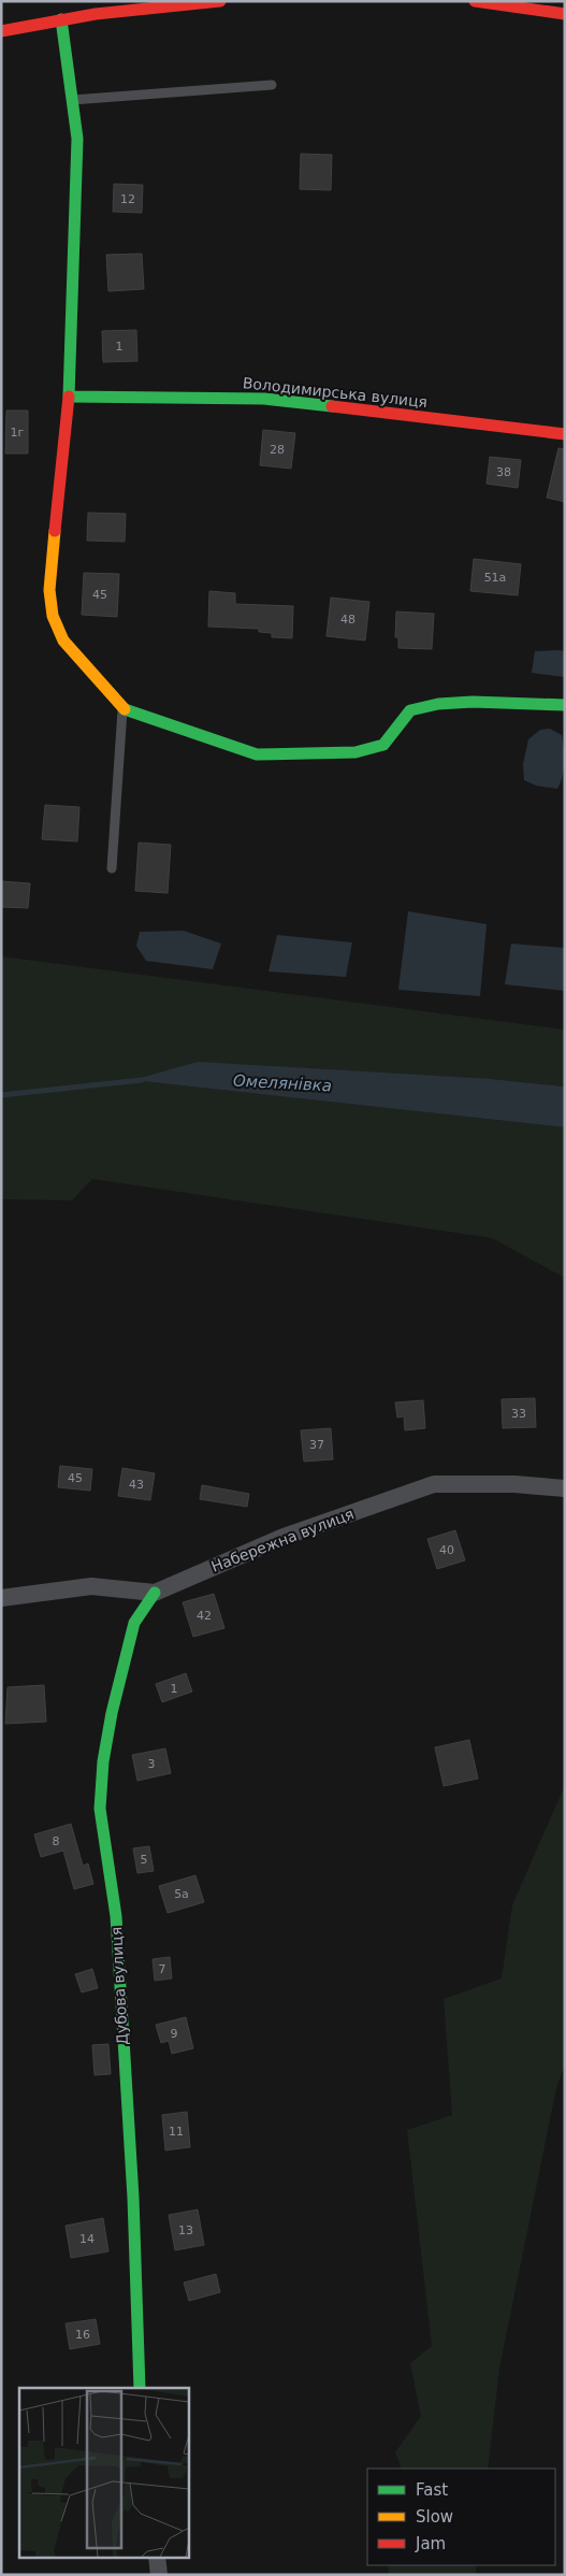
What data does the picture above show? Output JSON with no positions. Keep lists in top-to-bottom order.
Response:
{
  "streets": {
    "street": ["Володимирська вулиця", "Набережна вулиця", "Дубова вулиця"]
  },
  "crossings": [
    ["Набережна вулиця", "Дубова вулиця"]
  ],
  "water": ["Омелянівка"],
  "house_numbers": [
    "12",
    "1",
    "1г",
    "28",
    "38",
    "51а",
    "45",
    "48",
    "33",
    "37",
    "45",
    "43",
    "40",
    "42",
    "1",
    "3",
    "8",
    "5",
    "5а",
    "7",
    "9",
    "11",
    "13",
    "14",
    "16"
  ],
  "legend": ["Fast", "Slow", "Jam"]
}
